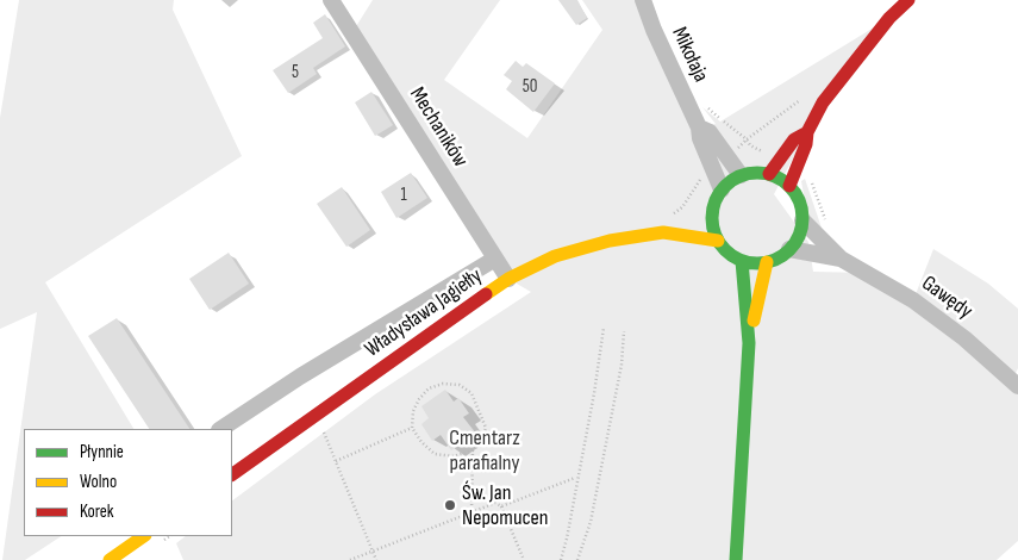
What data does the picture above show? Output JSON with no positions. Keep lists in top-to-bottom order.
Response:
{
  "streets": {
    "street": [
      "Mikołaja",
      "Mechaników",
      "Gawędy",
      "Władysława Jagiełły"
    ]
  },
  "crossings": [
    ["Mikołaja", "Gawędy"],
    ["Mikołaja", "Władysława Jagiełły"],
    ["Mechaników", "Władysława Jagiełły"],
    ["Gawędy", "Władysława Jagiełły"]
  ],
  "parks": ["Cmentarz parafialny"],
  "places": ["Św. Jan Nepomucen"],
  "house_numbers": ["5", "50", "1"],
  "legend": ["Płynnie", "Wolno", "Korek"]
}
